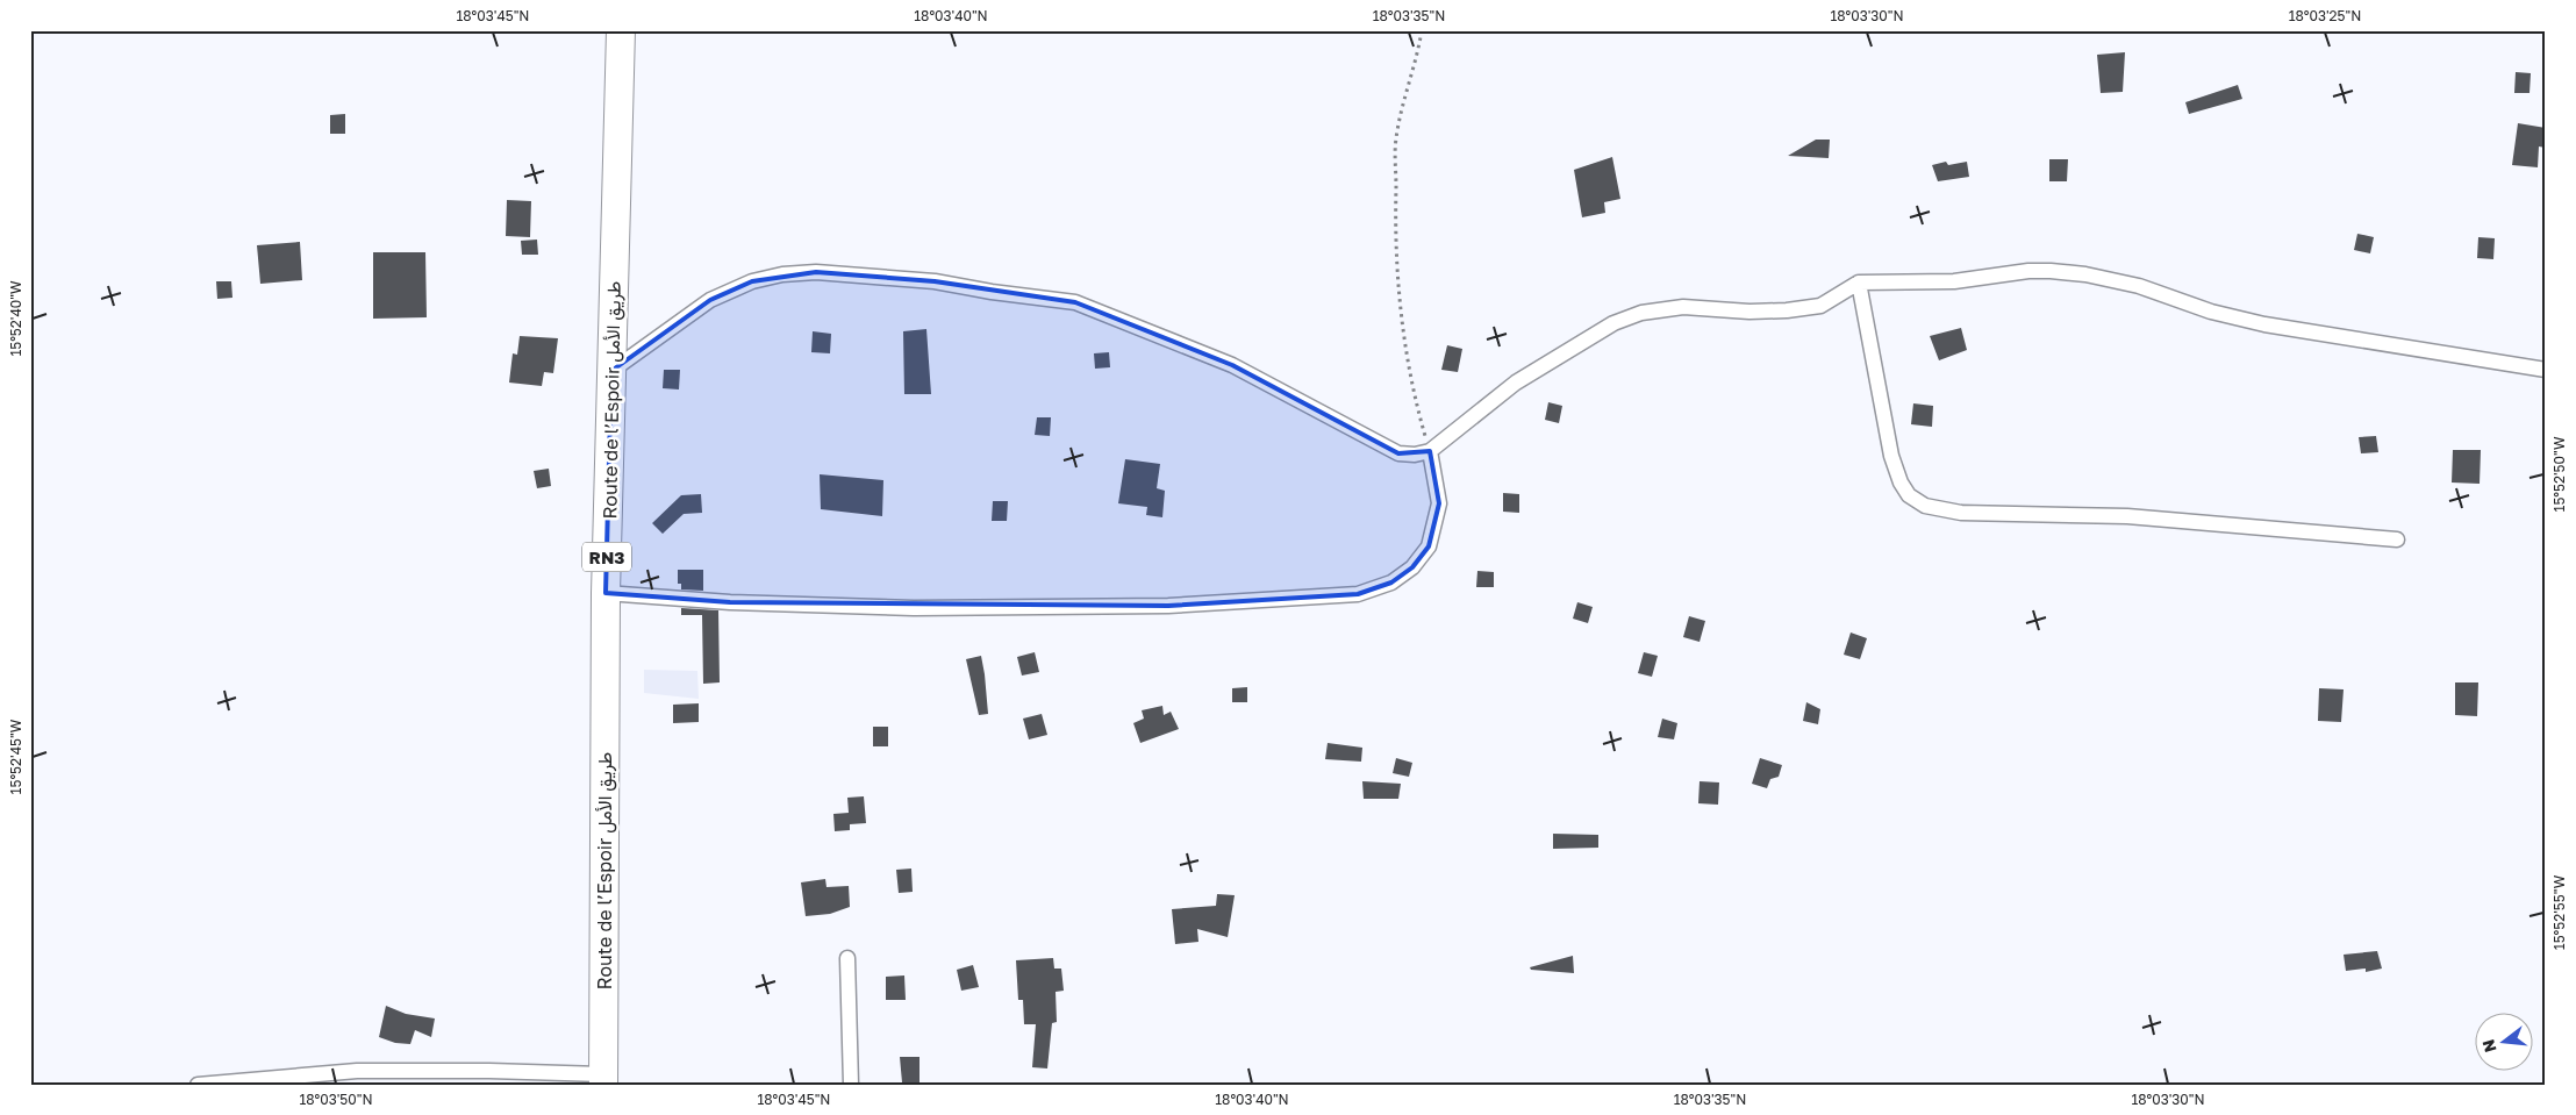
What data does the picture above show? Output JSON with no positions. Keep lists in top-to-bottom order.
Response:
{
  "streets": {
    "highway": ["Route de l’Espoir طريق الأمل", "RN3"]
  },
  "north": "left",
  "coordinates": [
    "18°03'45\"N",
    "18°03'40\"N",
    "18°03'35\"N",
    "18°03'30\"N",
    "18°03'25\"N",
    "15°52'40\"W",
    "15°52'50\"W",
    "15°52'45\"W",
    "15°52'55\"W",
    "18°03'50\"N"
  ]
}
